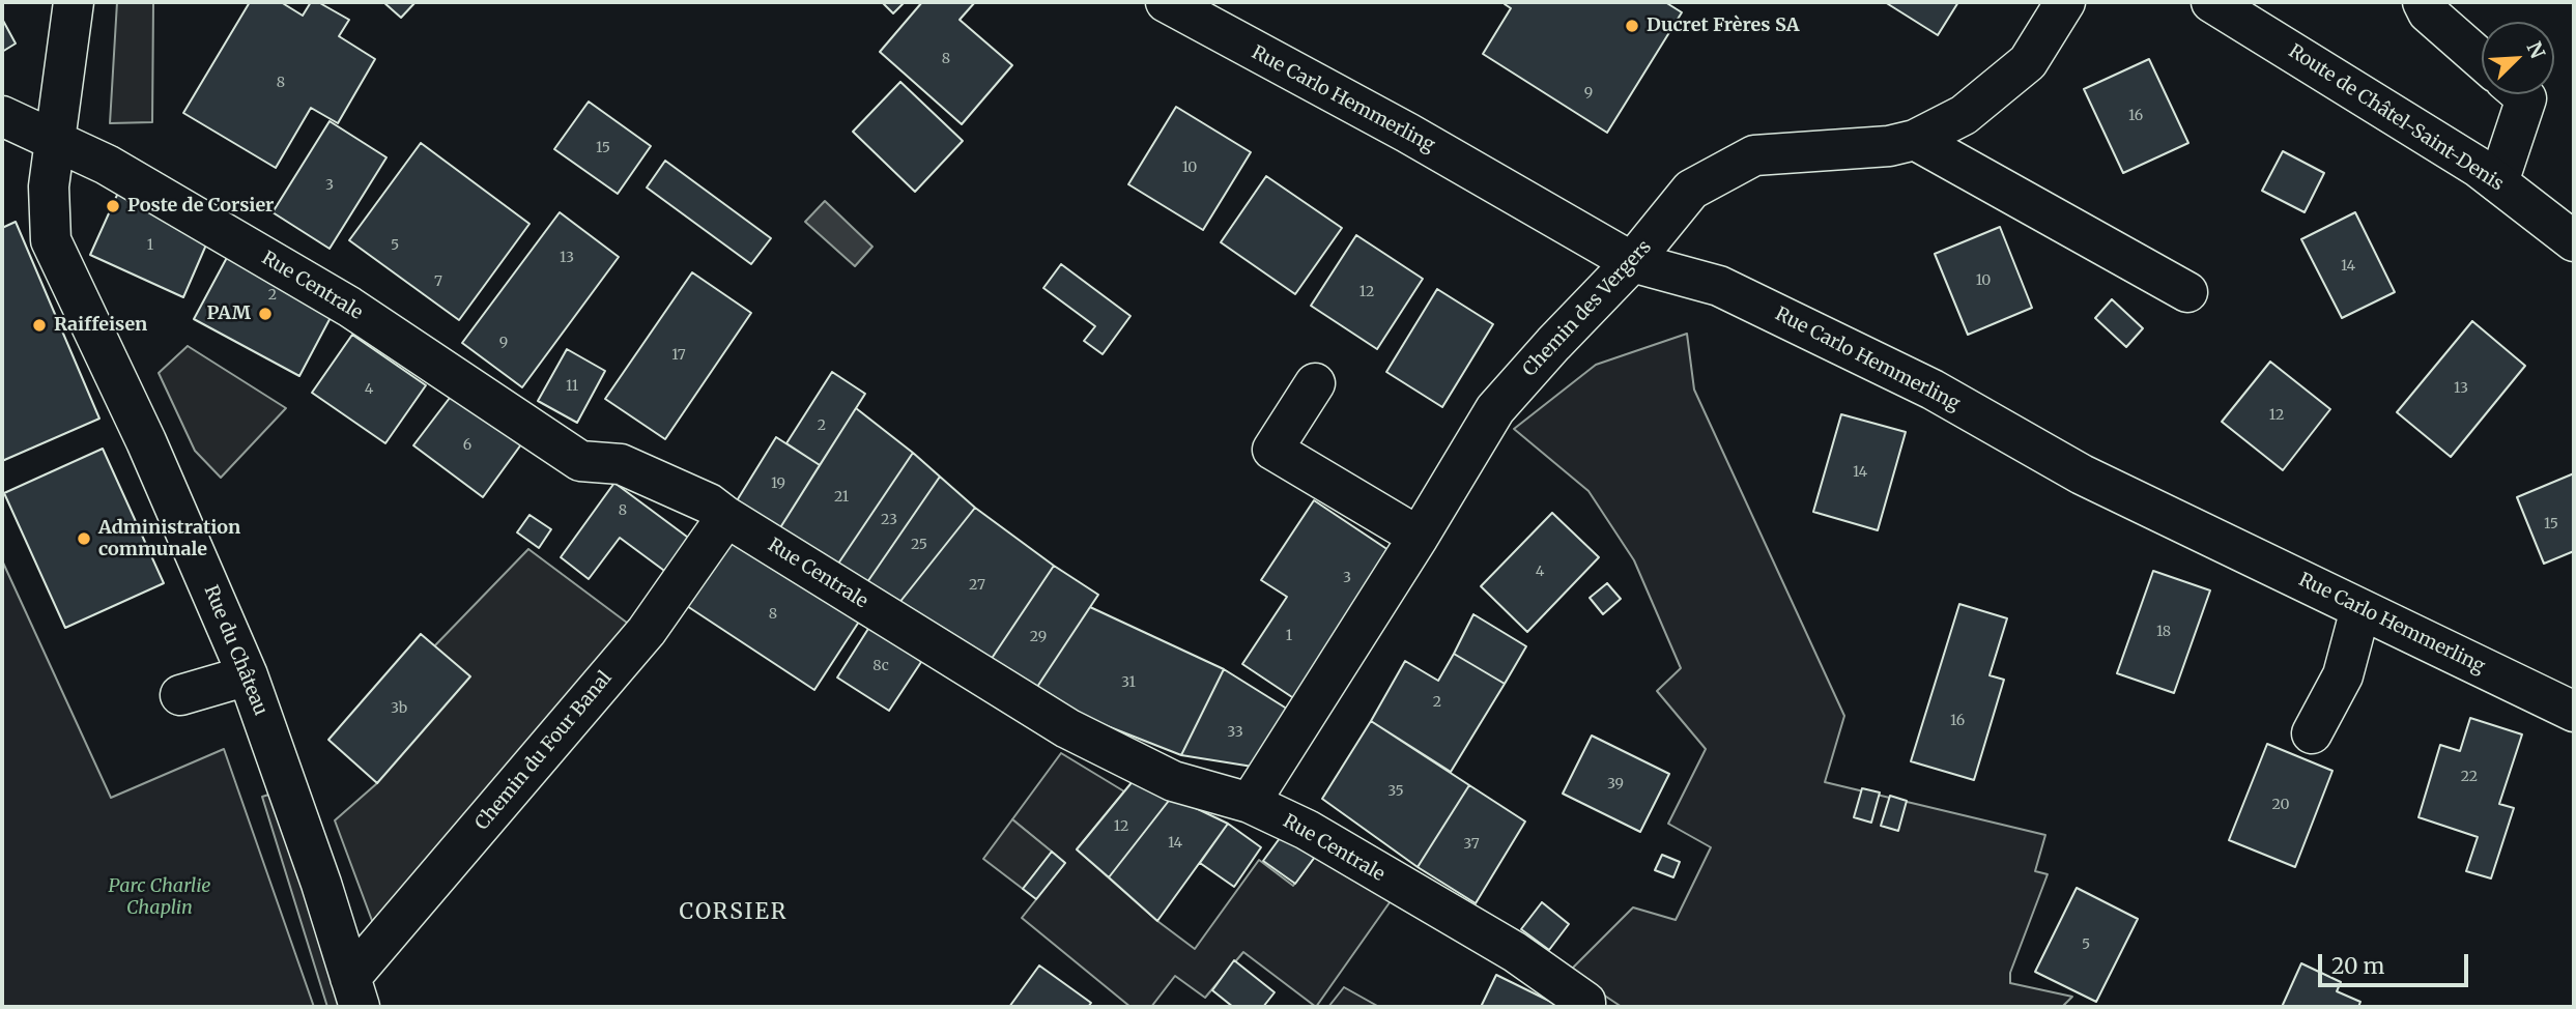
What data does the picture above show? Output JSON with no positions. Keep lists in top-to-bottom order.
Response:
{
  "streets": {
    "street": [
      "Rue Carlo Hemmerling",
      "Route de Châtel-Saint-Denis",
      "Rue Centrale",
      "Chemin des Vergers",
      "Rue du Château",
      "Chemin du Four Banal"
    ]
  },
  "crossings": [
    ["Rue Carlo Hemmerling", "Chemin des Vergers"],
    ["Rue Centrale", "Chemin des Vergers"],
    ["Rue Centrale", "Rue du Château"],
    ["Rue Centrale", "Chemin du Four Banal"],
    ["Rue du Château", "Chemin du Four Banal"]
  ],
  "districts": ["CORSIER"],
  "parks": ["Parc Charlie Chaplin"],
  "places": [
    "Ducret Frères SA",
    "Poste de Corsier",
    "PAM",
    "Raiffeisen",
    "Administration communale"
  ],
  "house_numbers": [
    "8",
    "8",
    "9",
    "16",
    "15",
    "10",
    "3",
    "1",
    "5",
    "13",
    "14",
    "10",
    "7",
    "12",
    "2",
    "9",
    "17",
    "11",
    "13",
    "4",
    "12",
    "2",
    "6",
    "14",
    "19",
    "21",
    "8",
    "23",
    "15",
    "25",
    "4",
    "3",
    "27",
    "8",
    "18",
    "1",
    "29",
    "8c",
    "31",
    "2",
    "3b",
    "16",
    "33",
    "22",
    "39",
    "35",
    "20",
    "12",
    "14",
    "37",
    "5"
  ],
  "scale_bar": "20 m",
  "north": "top right"
}
